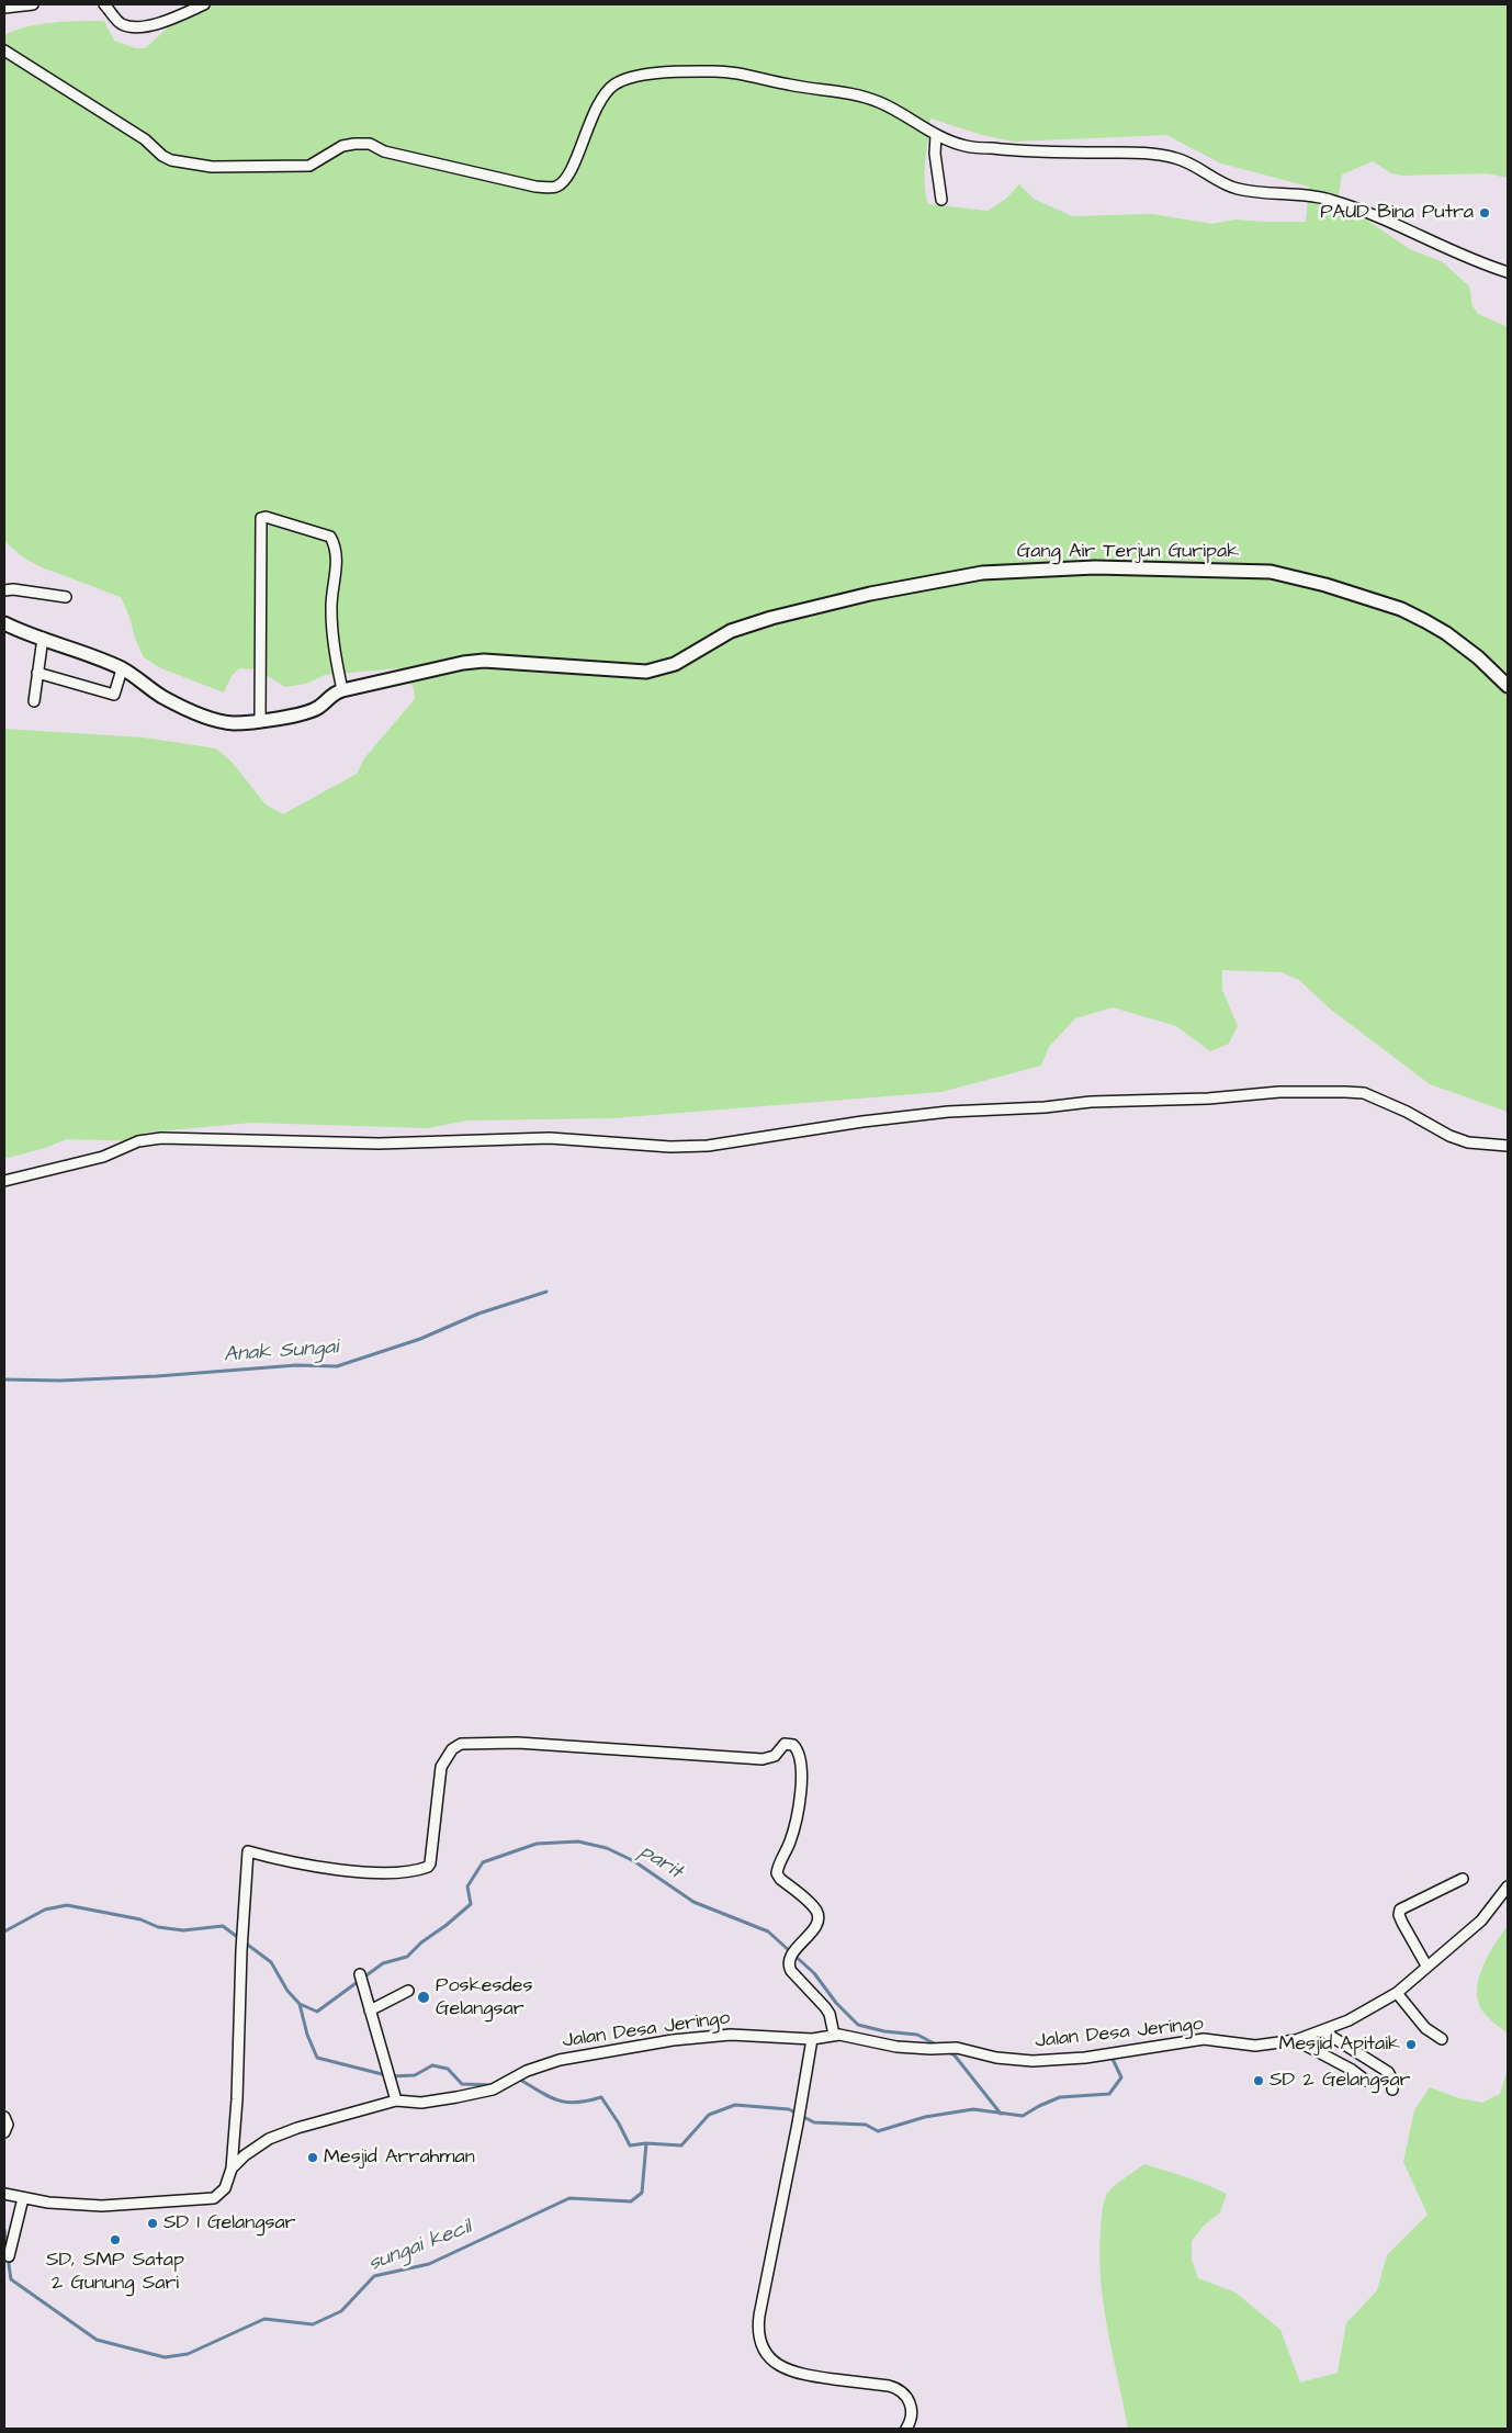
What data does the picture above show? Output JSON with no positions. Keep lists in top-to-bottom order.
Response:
{
  "streets": {
    "street": ["Gang Air Terjun Guripak", "Jalan Desa Jeringo"]
  },
  "water": ["Anak Sungai", "parit", "sungai kecil"],
  "places": [
    "PAUD Bina Putra",
    "Poskesdes Gelangsar",
    "Mesjid Apitaik",
    "SD 2 Gelangsar",
    "Mesjid Arrahman",
    "SD 1 Gelangsar",
    "SD, SMP Satap 2 Gunung Sari"
  ]
}
